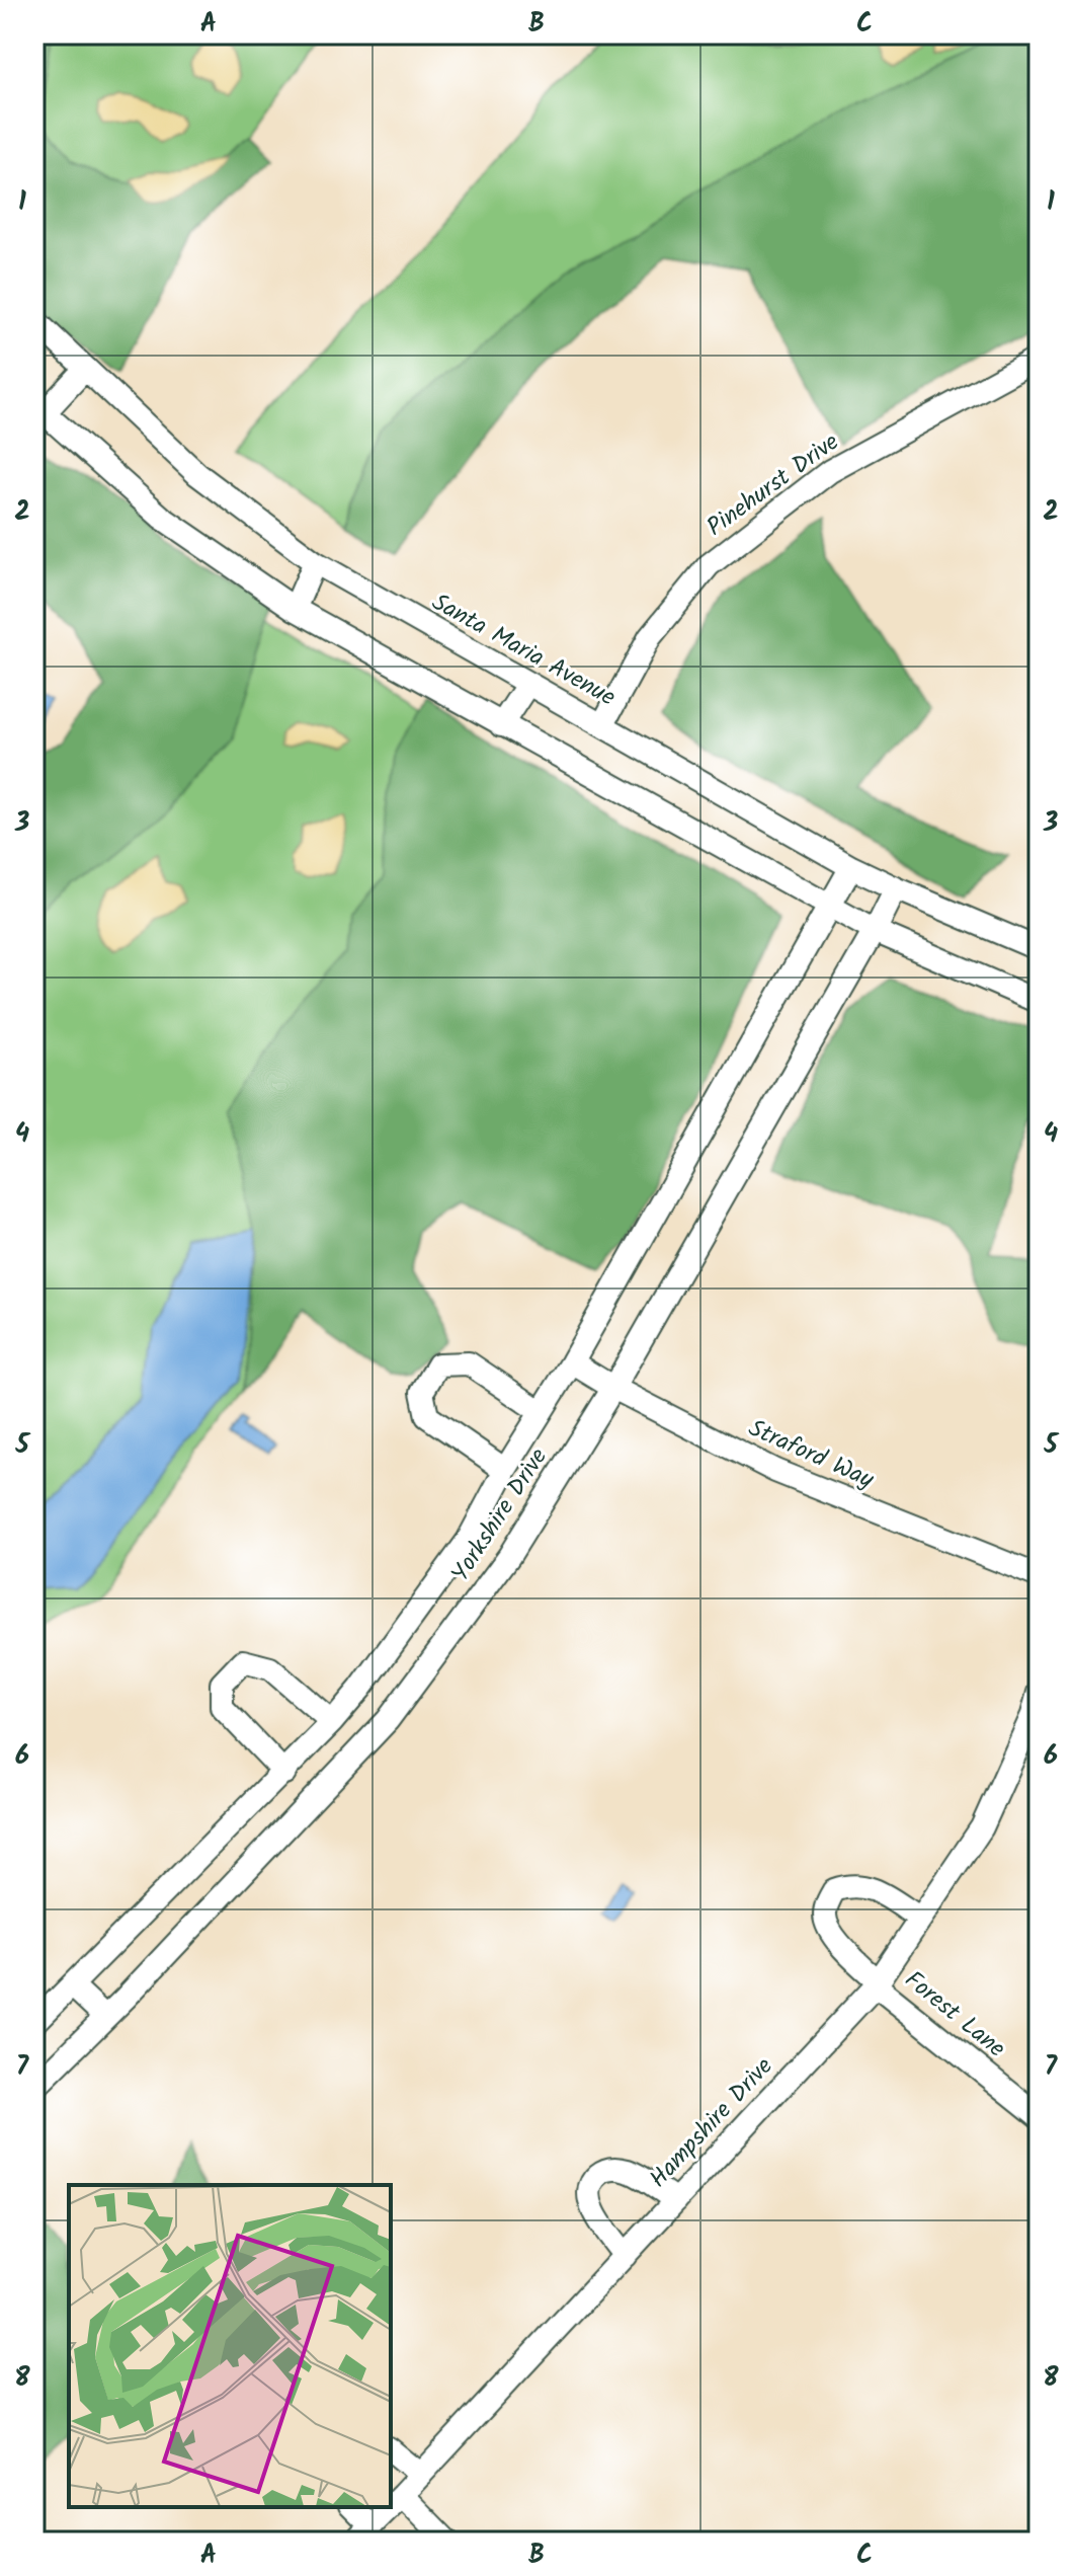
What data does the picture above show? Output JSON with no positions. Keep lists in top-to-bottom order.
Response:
{
  "streets": {
    "street": [
      "Pinehurst Drive",
      "Santa Maria Avenue",
      "Straford Way",
      "Yorkshire Drive",
      "Forest Lane",
      "Hampshire Drive"
    ]
  },
  "crossings": [
    ["Pinehurst Drive", "Santa Maria Avenue"],
    ["Santa Maria Avenue", "Yorkshire Drive"],
    ["Straford Way", "Yorkshire Drive"],
    ["Forest Lane", "Hampshire Drive"]
  ],
  "grid": {
    "columns": ["A", "B", "C"],
    "rows": [
      "1",
      "2",
      "3",
      "4",
      "5",
      "6",
      "7",
      "8"
    ]
  }
}
